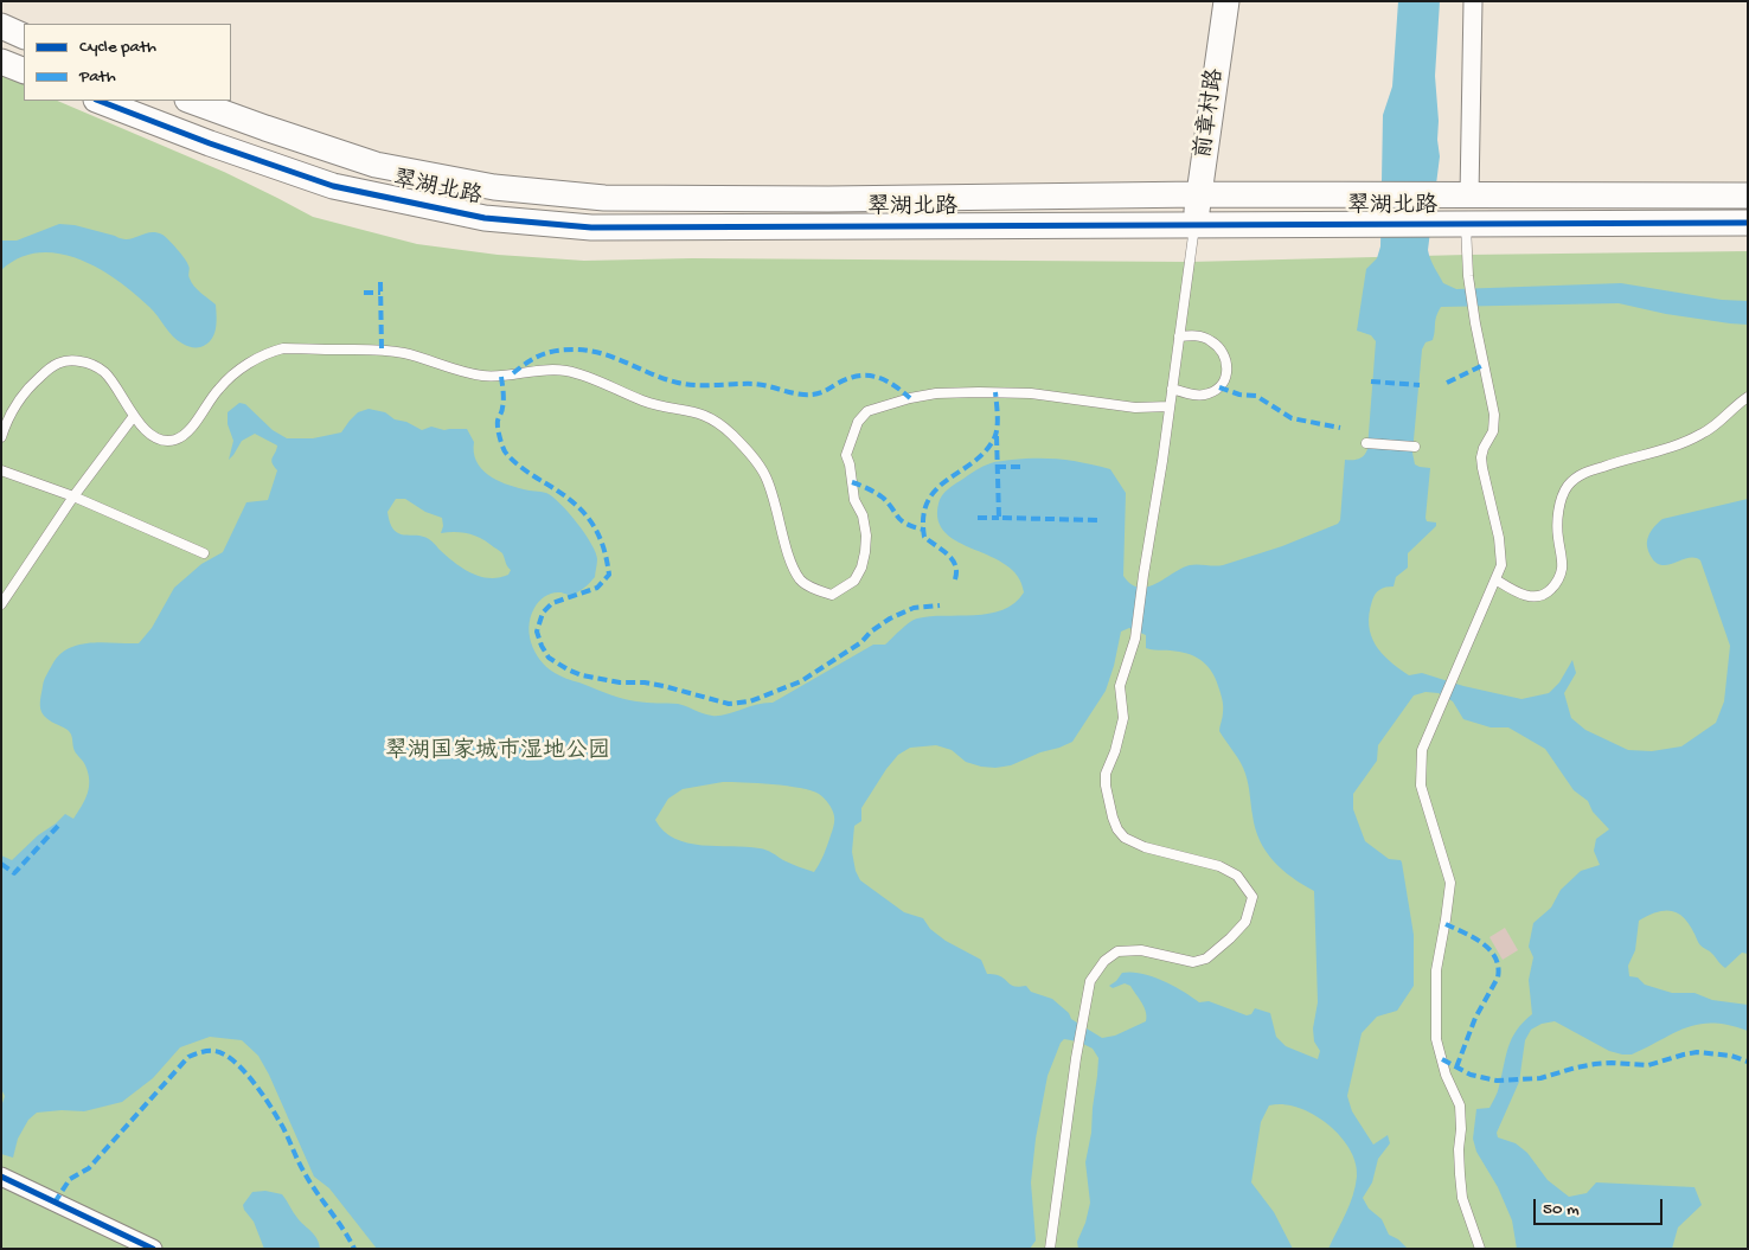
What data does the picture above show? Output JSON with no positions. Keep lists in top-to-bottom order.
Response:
{
  "streets": {
    "street": ["前章村路", "翠湖北路"]
  },
  "crossings": [
    ["前章村路", "翠湖北路"]
  ],
  "parks": ["翠湖国家城市湿地公园"],
  "legend": ["Cycle path", "Path"],
  "scale_bar": "50 m"
}
